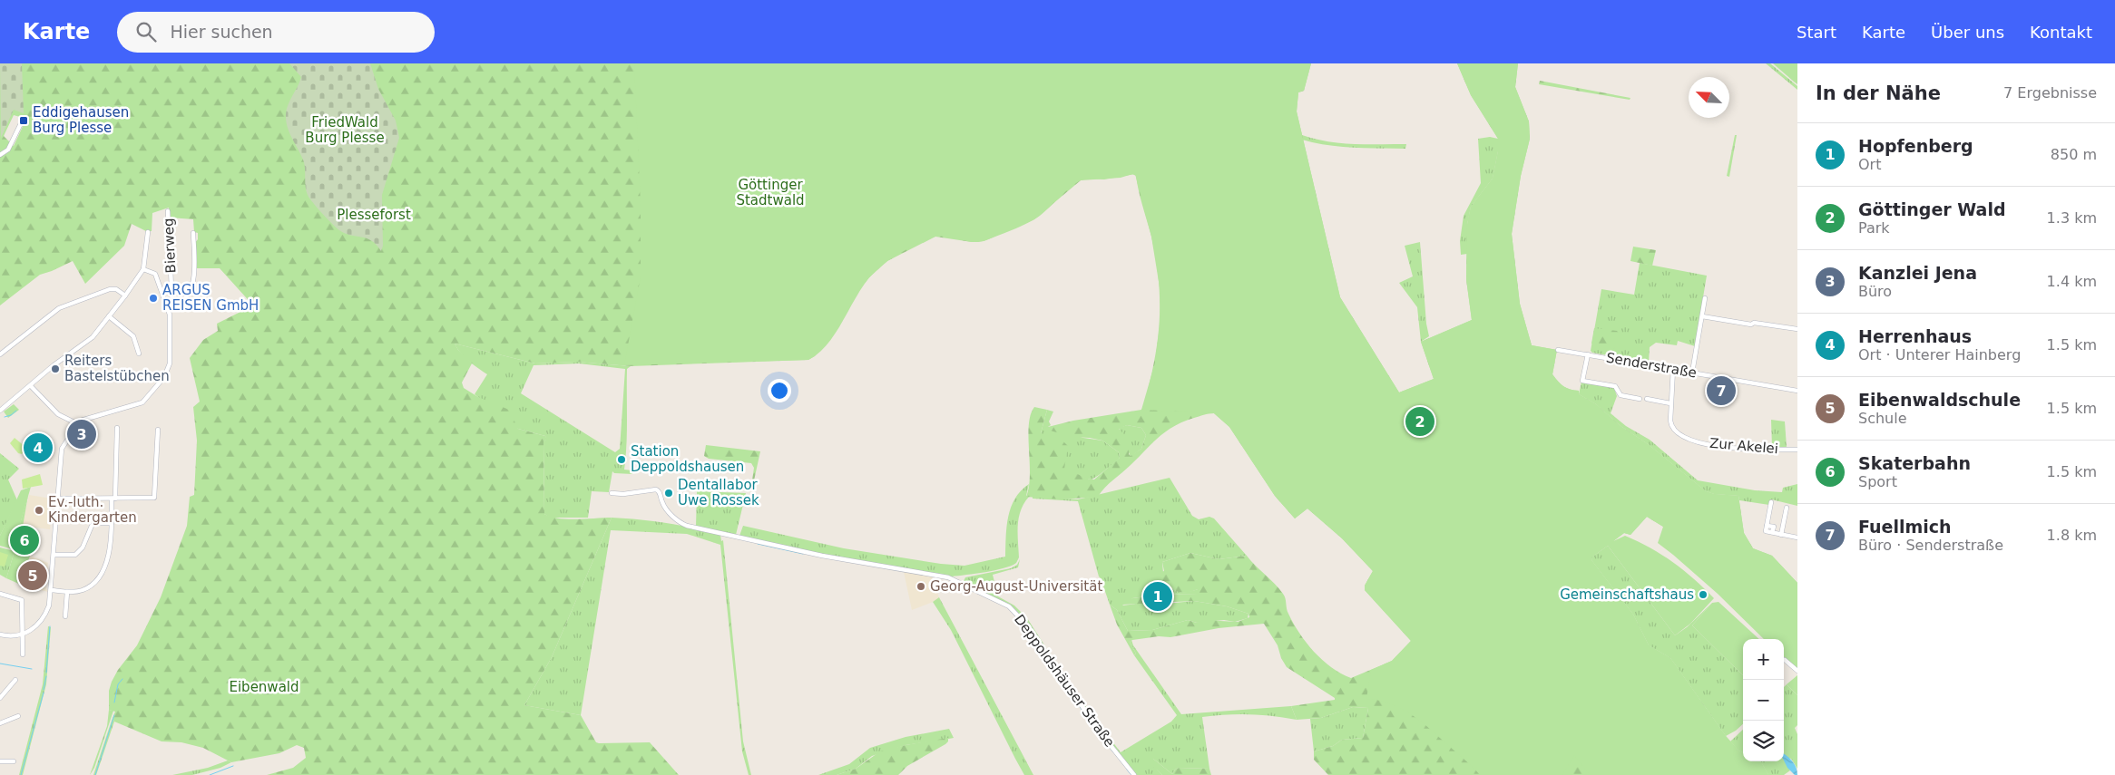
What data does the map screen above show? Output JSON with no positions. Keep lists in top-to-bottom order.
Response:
{
  "streets": {
    "street": [
      "Bierweg",
      "Senderstraße",
      "Zur Akelei",
      "Deppoldshäuser Straße"
    ]
  },
  "crossings": [
    ["Senderstraße", "Zur Akelei"]
  ],
  "parks": [
    "FriedWald Burg Plesse",
    "Göttinger Stadtwald",
    "Plesseforst",
    "Eibenwald"
  ],
  "places": {
    "transit": ["Eddigehausen Burg Plesse"],
    "other": [
      "ARGUS REISEN GmbH",
      "Reiters Bastelstübchen",
      "Station Deppoldshausen",
      "Dentallabor Uwe Rossek",
      "Ev.-luth. Kindergarten",
      "Georg-August-Universität",
      "Gemeinschaftshaus"
    ]
  },
  "north": "top left",
  "page": {
    "header": "Karte",
    "search": "Hier suchen",
    "nav": [
      "Start",
      "Karte",
      "Über uns",
      "Kontakt"
    ],
    "heading": ["In der Nähe", "7 Ergebnisse"],
    "list": [
      {
        "mark": "1",
        "name": "Hopfenberg",
        "note": "Ort",
        "value": "850 m"
      },
      {
        "mark": "2",
        "name": "Göttinger Wald",
        "note": "Park",
        "value": "1.3 km"
      },
      {
        "mark": "3",
        "name": "Kanzlei Jena",
        "note": "Büro",
        "value": "1.4 km"
      },
      {
        "mark": "4",
        "name": "Herrenhaus",
        "note": "Ort · Unterer Hainberg",
        "value": "1.5 km"
      },
      {
        "mark": "5",
        "name": "Eibenwaldschule",
        "note": "Schule",
        "value": "1.5 km"
      },
      {
        "mark": "6",
        "name": "Skaterbahn",
        "note": "Sport",
        "value": "1.5 km"
      },
      {
        "mark": "7",
        "name": "Fuellmich",
        "note": "Büro · Senderstraße",
        "value": "1.8 km"
      }
    ],
    "pins": [
      "7",
      "2",
      "3",
      "4",
      "6",
      "5",
      "1"
    ],
    "map_buttons": ["+", "−"]
  }
}
